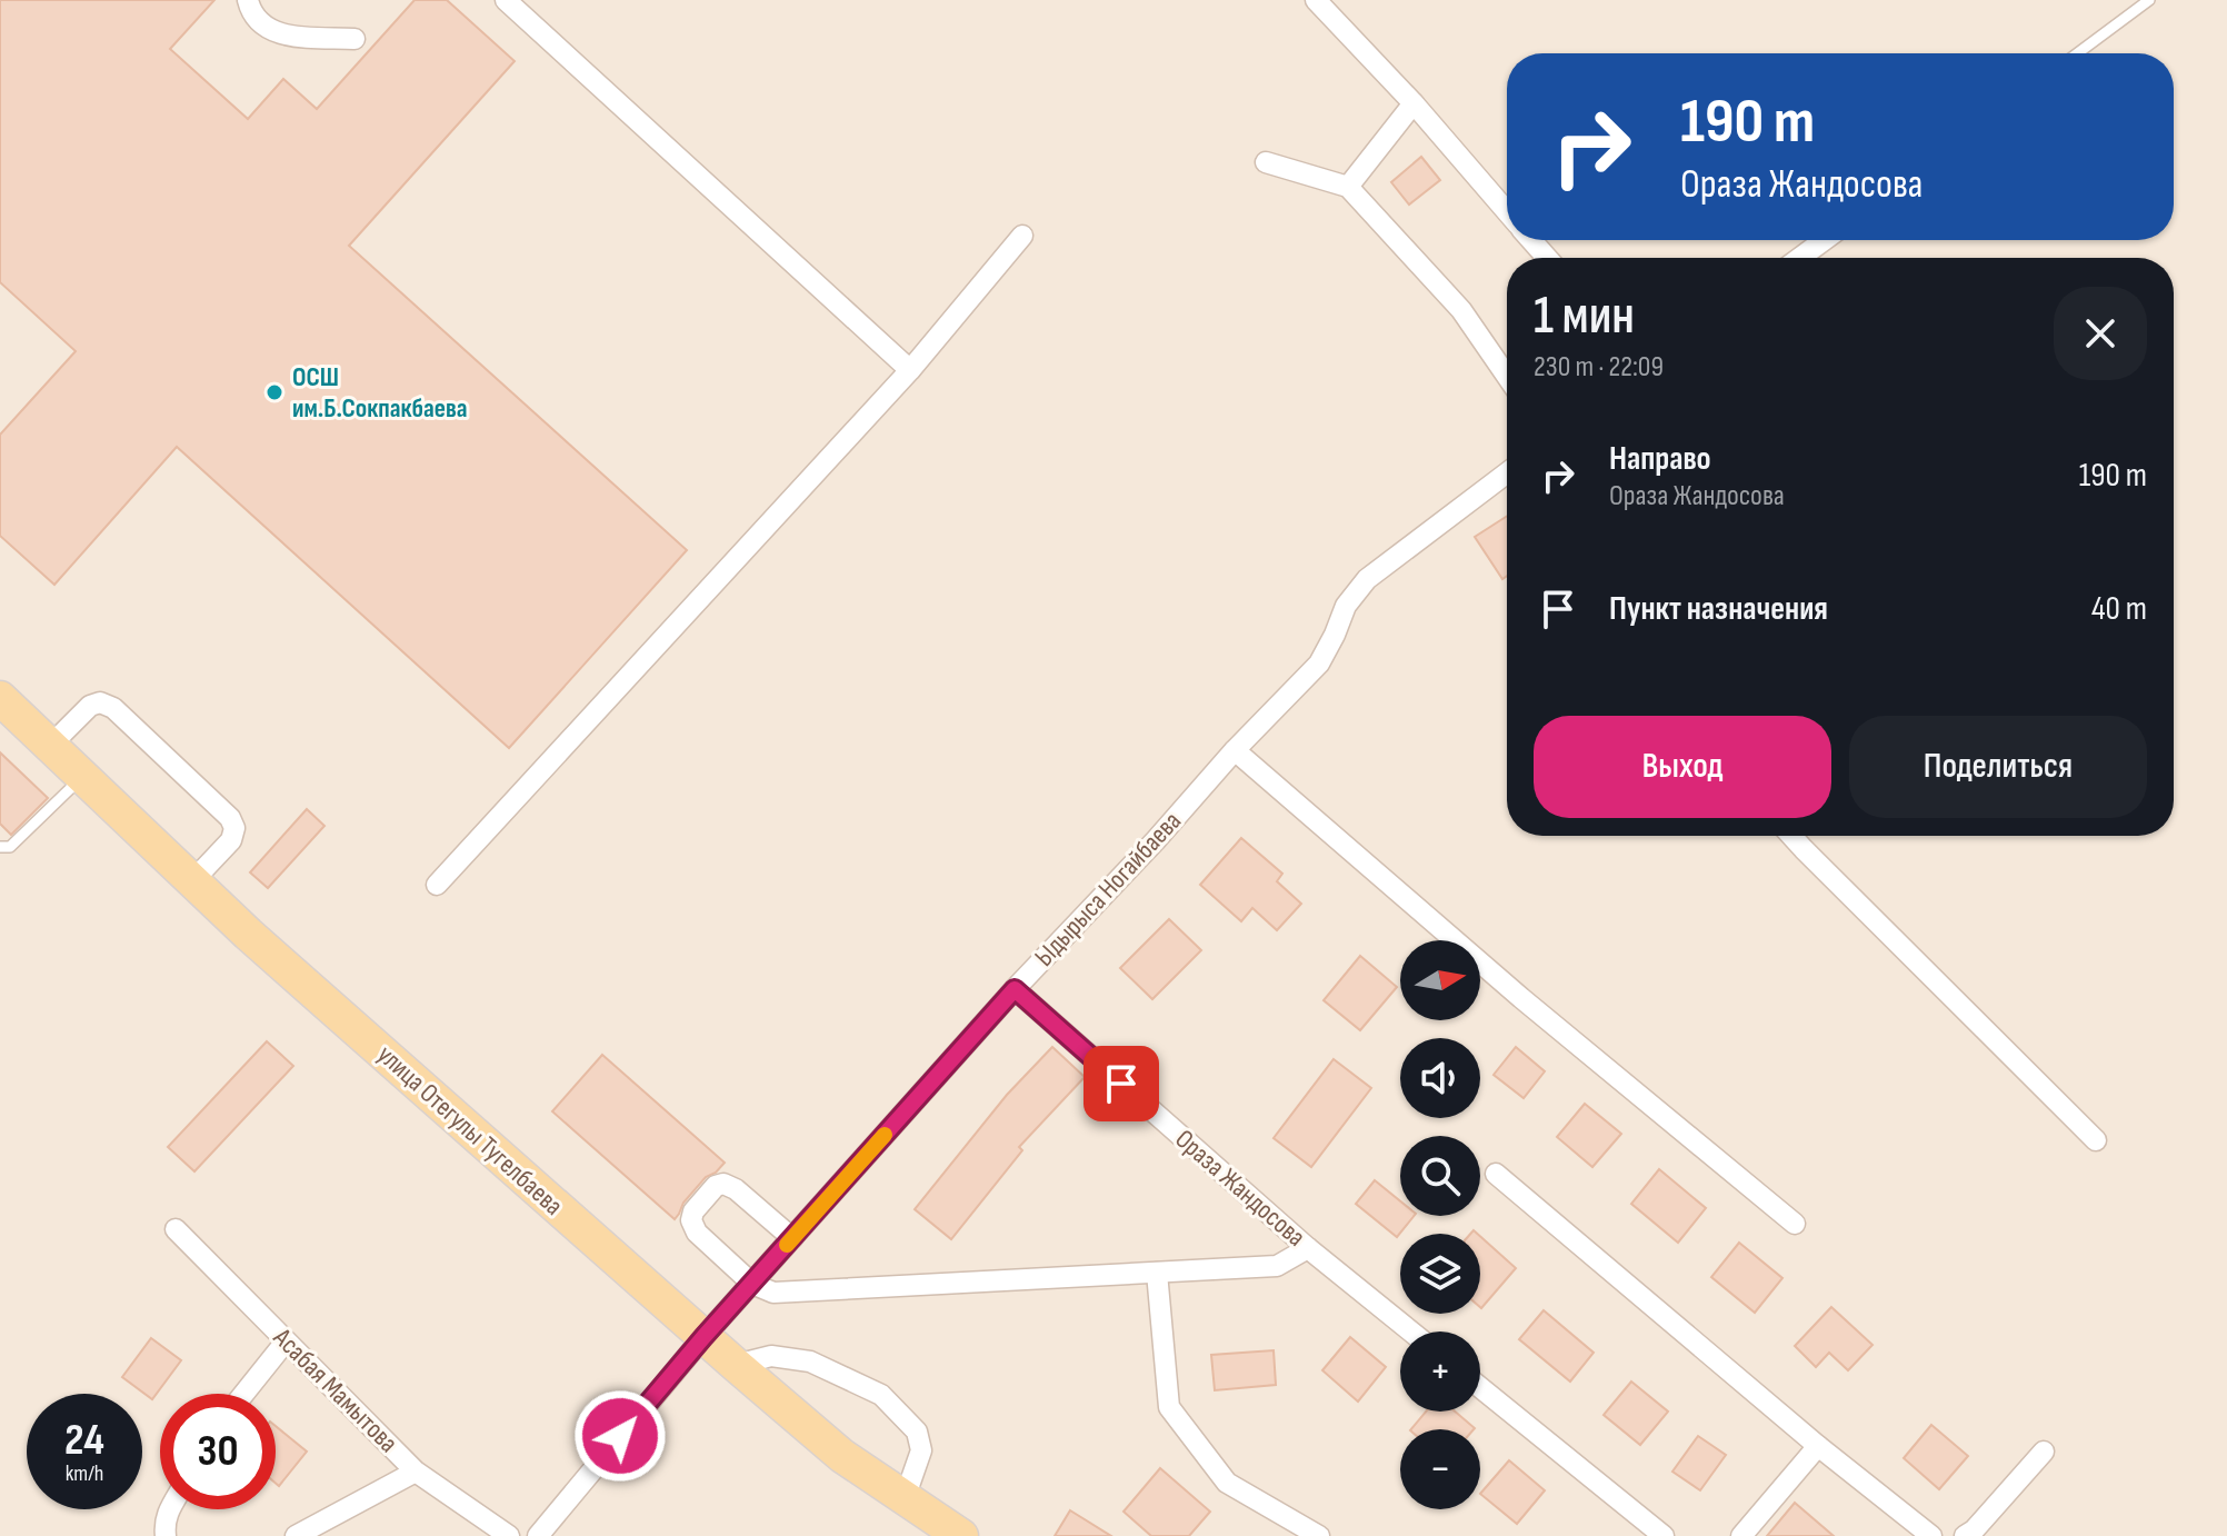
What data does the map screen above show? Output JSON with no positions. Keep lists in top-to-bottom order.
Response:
{
  "streets": {
    "main road": ["улица Отегулы Тугелбаева"],
    "street": ["Ыдырыса Ногайбаева", "Ораза Жандосова", "Асабая Мамытова"]
  },
  "crossings": [
    ["Ыдырыса Ногайбаева", "улица Отегулы Тугелбаева"],
    ["Ыдырыса Ногайбаева", "Ораза Жандосова"]
  ],
  "places": ["ОСШ им.Б.Сокпакбаева"],
  "north": "right",
  "page": {
    "turn": ["190 m", "Ораза Жандосова"],
    "heading": ["1 мин", "230 m · 22:09"],
    "list": [
      {
        "name": "Направо",
        "note": "Ораза Жандосова",
        "value": "190 m"
      },
      {
        "name": "Пункт назначения",
        "value": "40 m"
      }
    ],
    "buttons": ["Выход", "Поделиться"],
    "map_buttons": ["+", "−"],
    "speed": "24 km/h",
    "limit": "30"
  }
}
